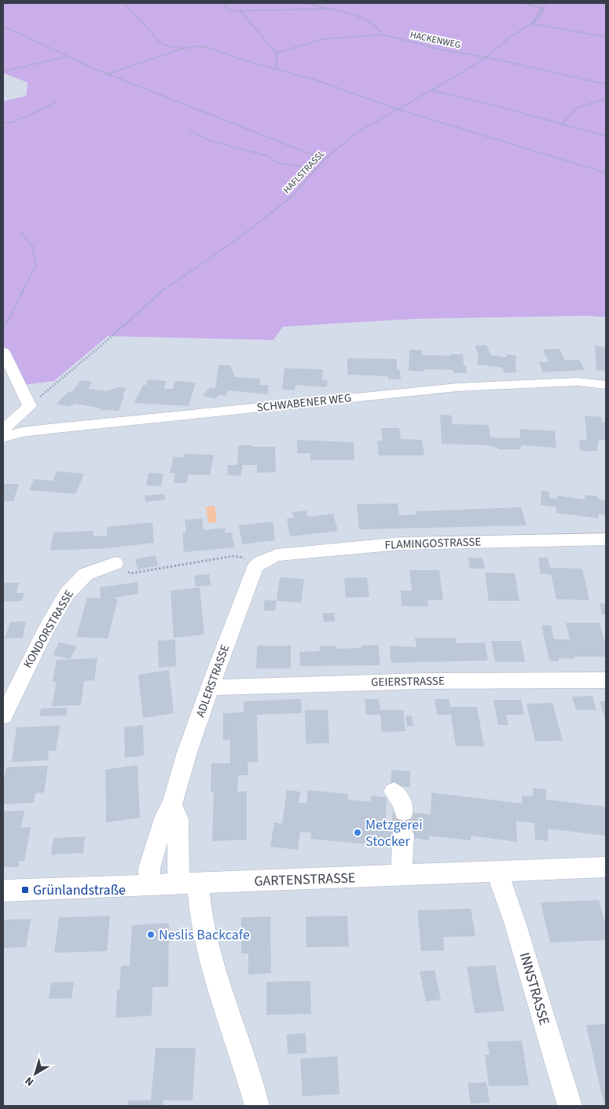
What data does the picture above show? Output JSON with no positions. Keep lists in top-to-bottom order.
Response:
{
  "streets": {
    "street": [
      "SCHWABENER WEG",
      "FLAMINGOSTRASSE",
      "KONDORSTRASSE",
      "ADLERSTRASSE",
      "GEIERSTRASSE",
      "GARTENSTRASSE",
      "INNSTRASSE"
    ],
    "path": ["HACKENWEG", "HAFLSTRASSL"]
  },
  "crossings": [
    ["HACKENWEG", "HAFLSTRASSL"],
    ["FLAMINGOSTRASSE", "ADLERSTRASSE"],
    ["ADLERSTRASSE", "GEIERSTRASSE"],
    ["ADLERSTRASSE", "GARTENSTRASSE"],
    ["GARTENSTRASSE", "INNSTRASSE"]
  ],
  "places": {
    "other": ["Metzgerei Stocker", "Neslis Backcafe"],
    "transit": ["Grünlandstraße"]
  },
  "north": "bottom left"
}
